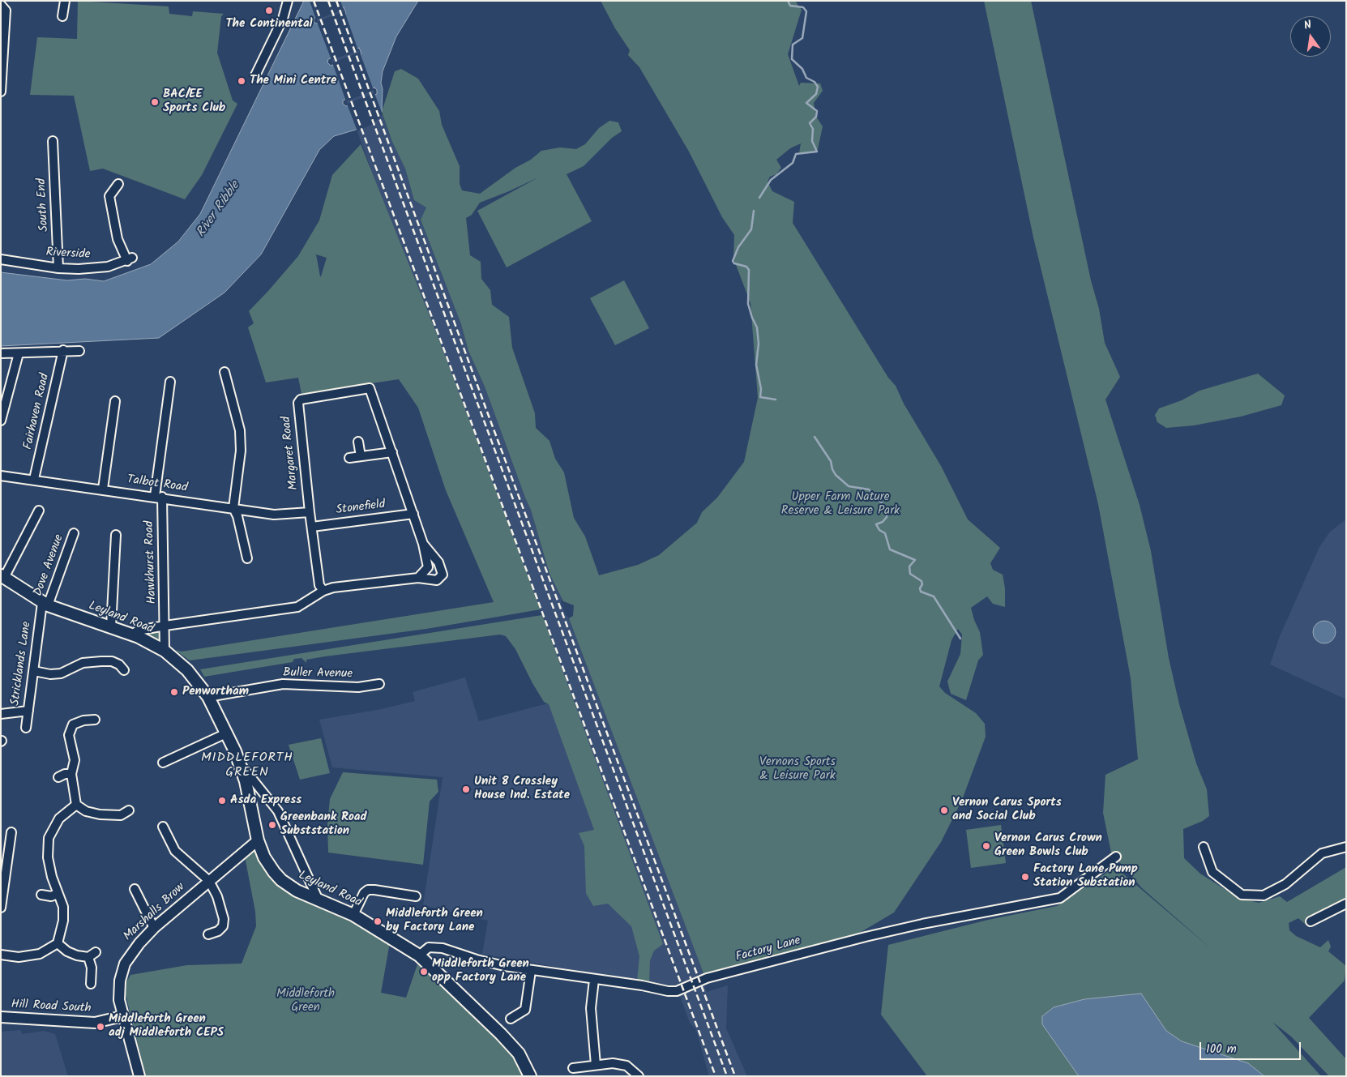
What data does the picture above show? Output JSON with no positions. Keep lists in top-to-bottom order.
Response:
{
  "streets": {
    "main road": ["Leyland Road"],
    "street": [
      "South End",
      "Riverside",
      "Fairhaven Road",
      "Margaret Road",
      "Talbot Road",
      "Stonefield",
      "Hawkhurst Road",
      "Dove Avenue",
      "Stricklands Lane",
      "Buller Avenue",
      "Marshalls Brow",
      "Factory Lane",
      "Hill Road South"
    ]
  },
  "crossings": [
    ["South End", "Riverside"],
    ["Fairhaven Road", "Talbot Road"],
    ["Margaret Road", "Talbot Road"],
    ["Margaret Road", "Stonefield"],
    ["Margaret Road", "Hawkhurst Road"],
    ["Margaret Road", "Leyland Road"],
    ["Talbot Road", "Hawkhurst Road"],
    ["Hawkhurst Road", "Leyland Road"],
    ["Dove Avenue", "Leyland Road"],
    ["Dove Avenue", "Stricklands Lane"],
    ["Leyland Road", "Stricklands Lane"],
    ["Leyland Road", "Buller Avenue"],
    ["Leyland Road", "Marshalls Brow"],
    ["Leyland Road", "Factory Lane"],
    ["Marshalls Brow", "Hill Road South"]
  ],
  "districts": ["MIDDLEFORTH GREEN"],
  "water": ["River Ribble"],
  "parks": ["Upper Farm Nature Reserve & Leisure Park", "Vernons Sports & Leisure Park", "Middleforth Green"],
  "places": [
    "The Continental",
    "The Mini Centre",
    "BAC/EE Sports Club",
    "Penwortham",
    "Unit 8 Crossley House Ind. Estate",
    "Asda Express",
    "Vernon Carus Sports and Social Club",
    "Greenbank Road Subststation",
    "Vernon Carus Crown Green Bowls Club",
    "Factory Lane Pump Station Substation",
    "Middleforth Green by Factory Lane",
    "Middleforth Green opp Factory Lane",
    "Middleforth Green adj Middleforth CEPS"
  ],
  "scale_bar": "100 m",
  "north": "top"
}
